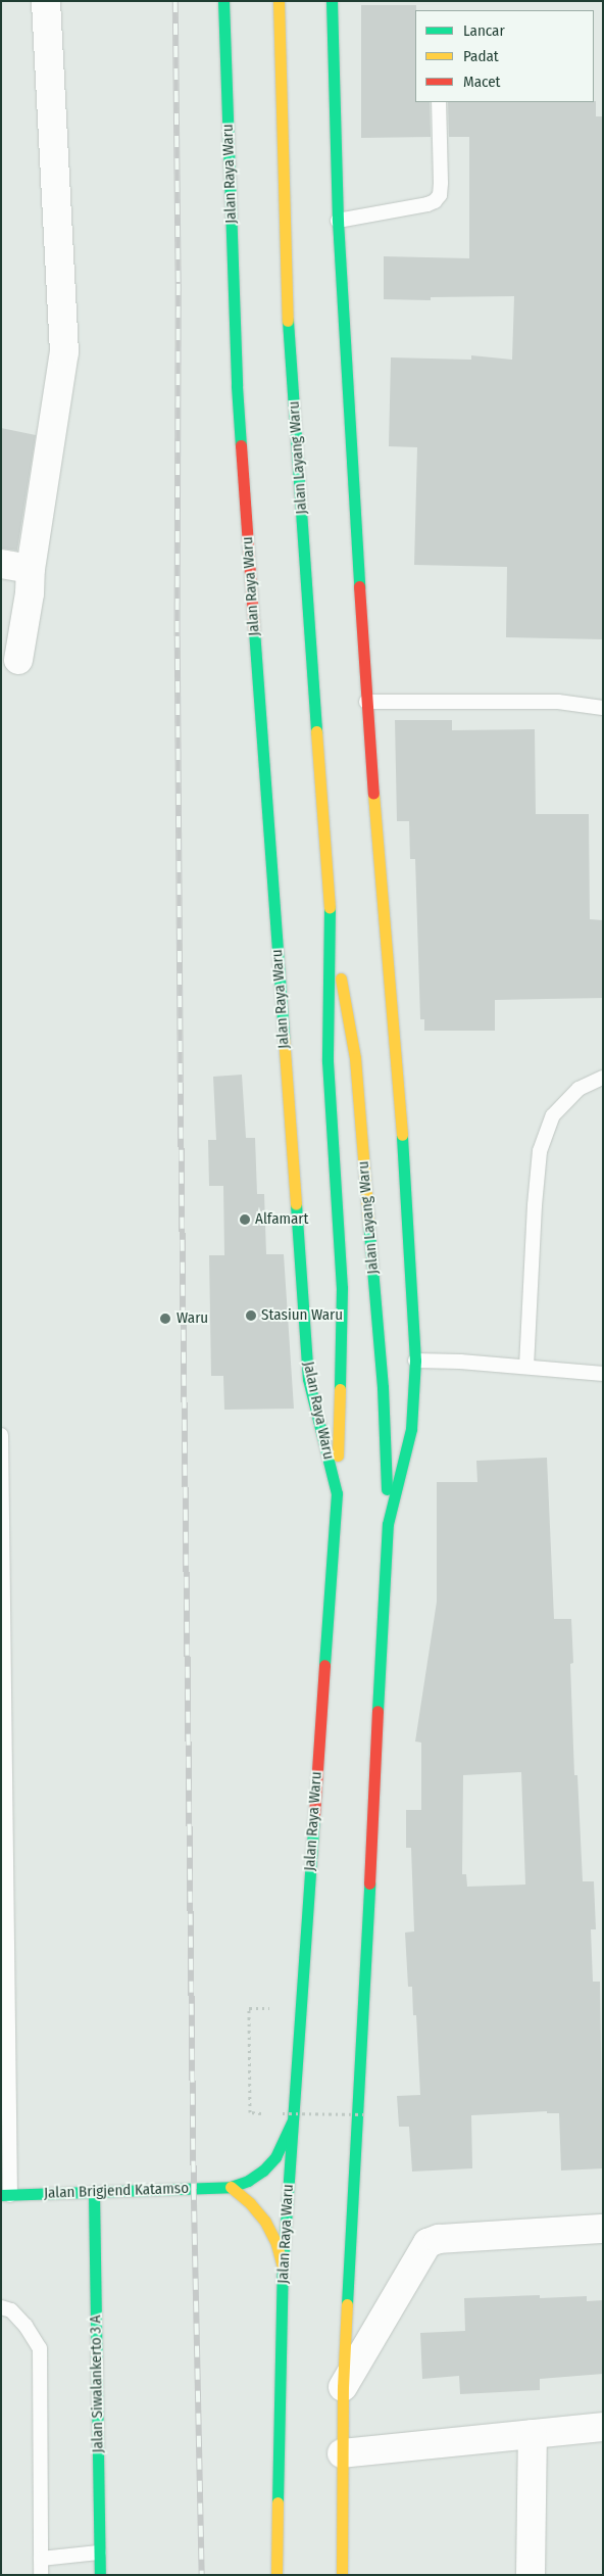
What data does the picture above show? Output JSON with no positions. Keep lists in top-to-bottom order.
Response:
{
  "streets": {
    "main road": [
      "Jalan Raya Waru",
      "Jalan Layang Waru",
      "Jalan Brigjend Katamso",
      "Jalan Siwalankerto 3 A"
    ]
  },
  "crossings": [
    ["Jalan Raya Waru", "Jalan Layang Waru"],
    ["Jalan Raya Waru", "Jalan Brigjend Katamso"],
    ["Jalan Brigjend Katamso", "Jalan Siwalankerto 3 A"]
  ],
  "places": ["Alfamart", "Stasiun Waru", "Waru"],
  "legend": ["Lancar", "Padat", "Macet"]
}
